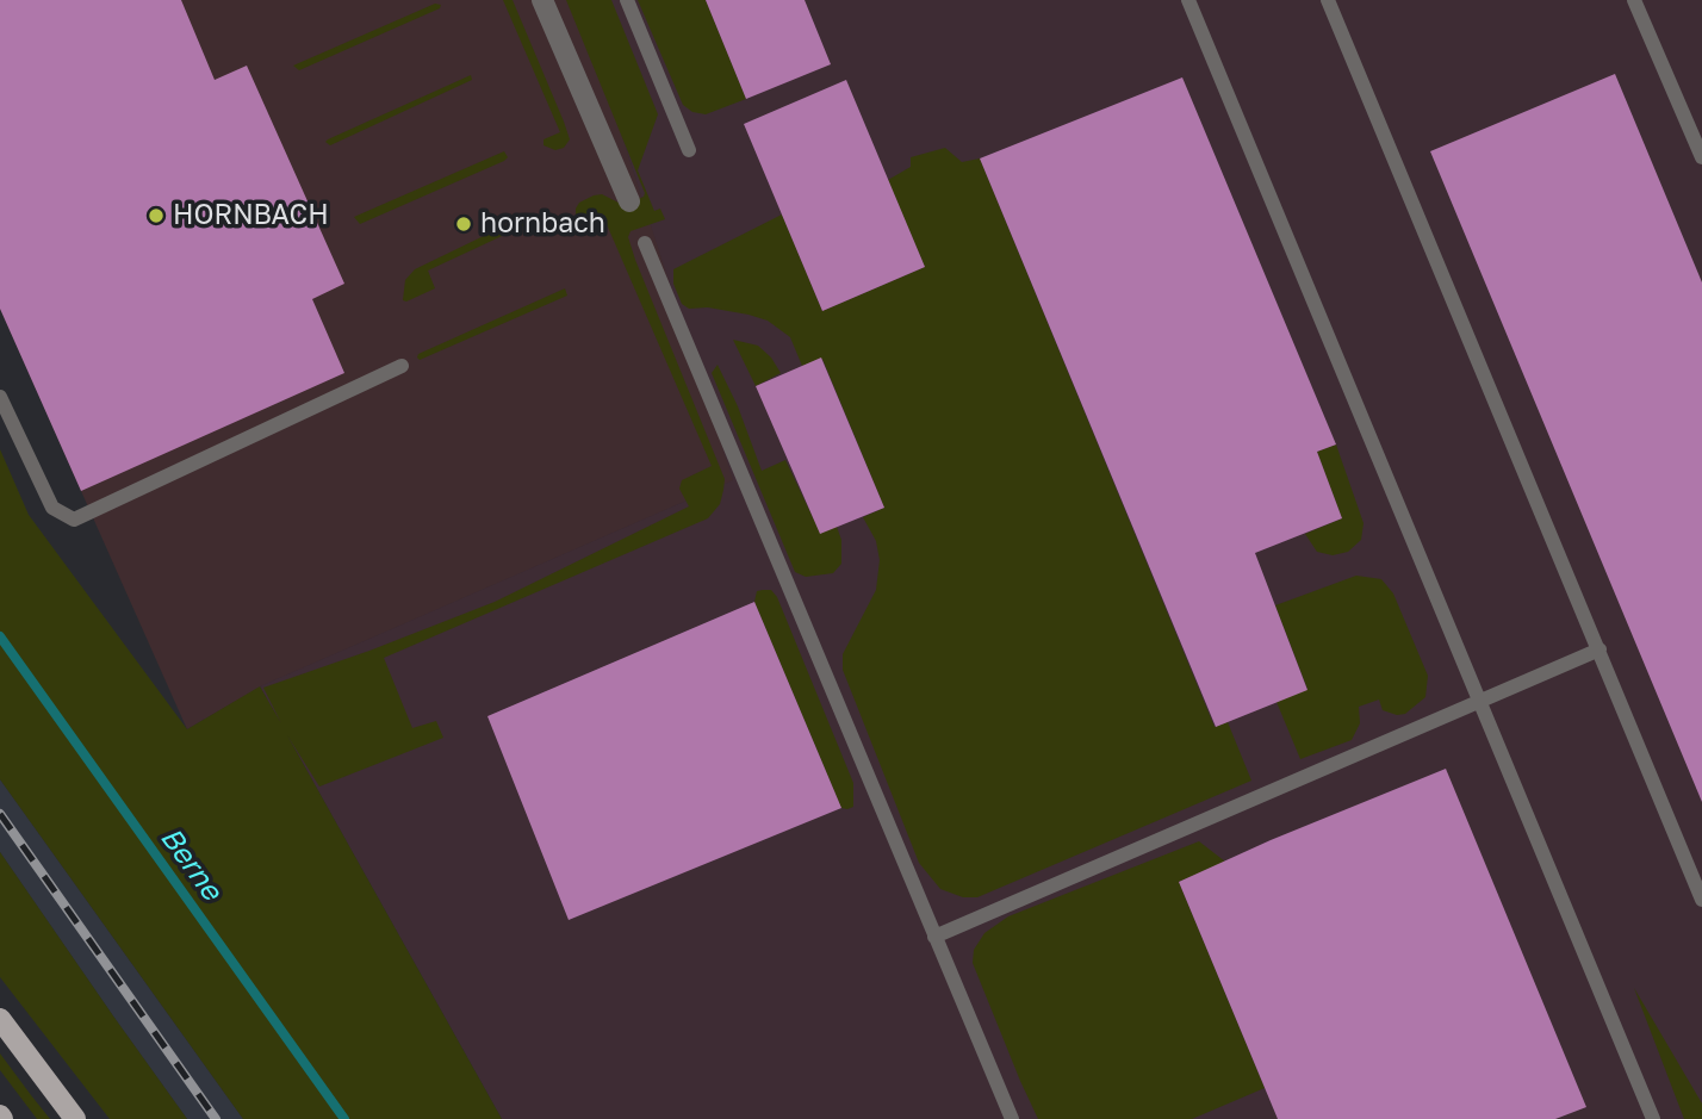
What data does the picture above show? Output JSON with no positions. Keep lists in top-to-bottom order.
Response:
{
  "water": ["Berne"],
  "places": ["HORNBACH", "hornbach"]
}
